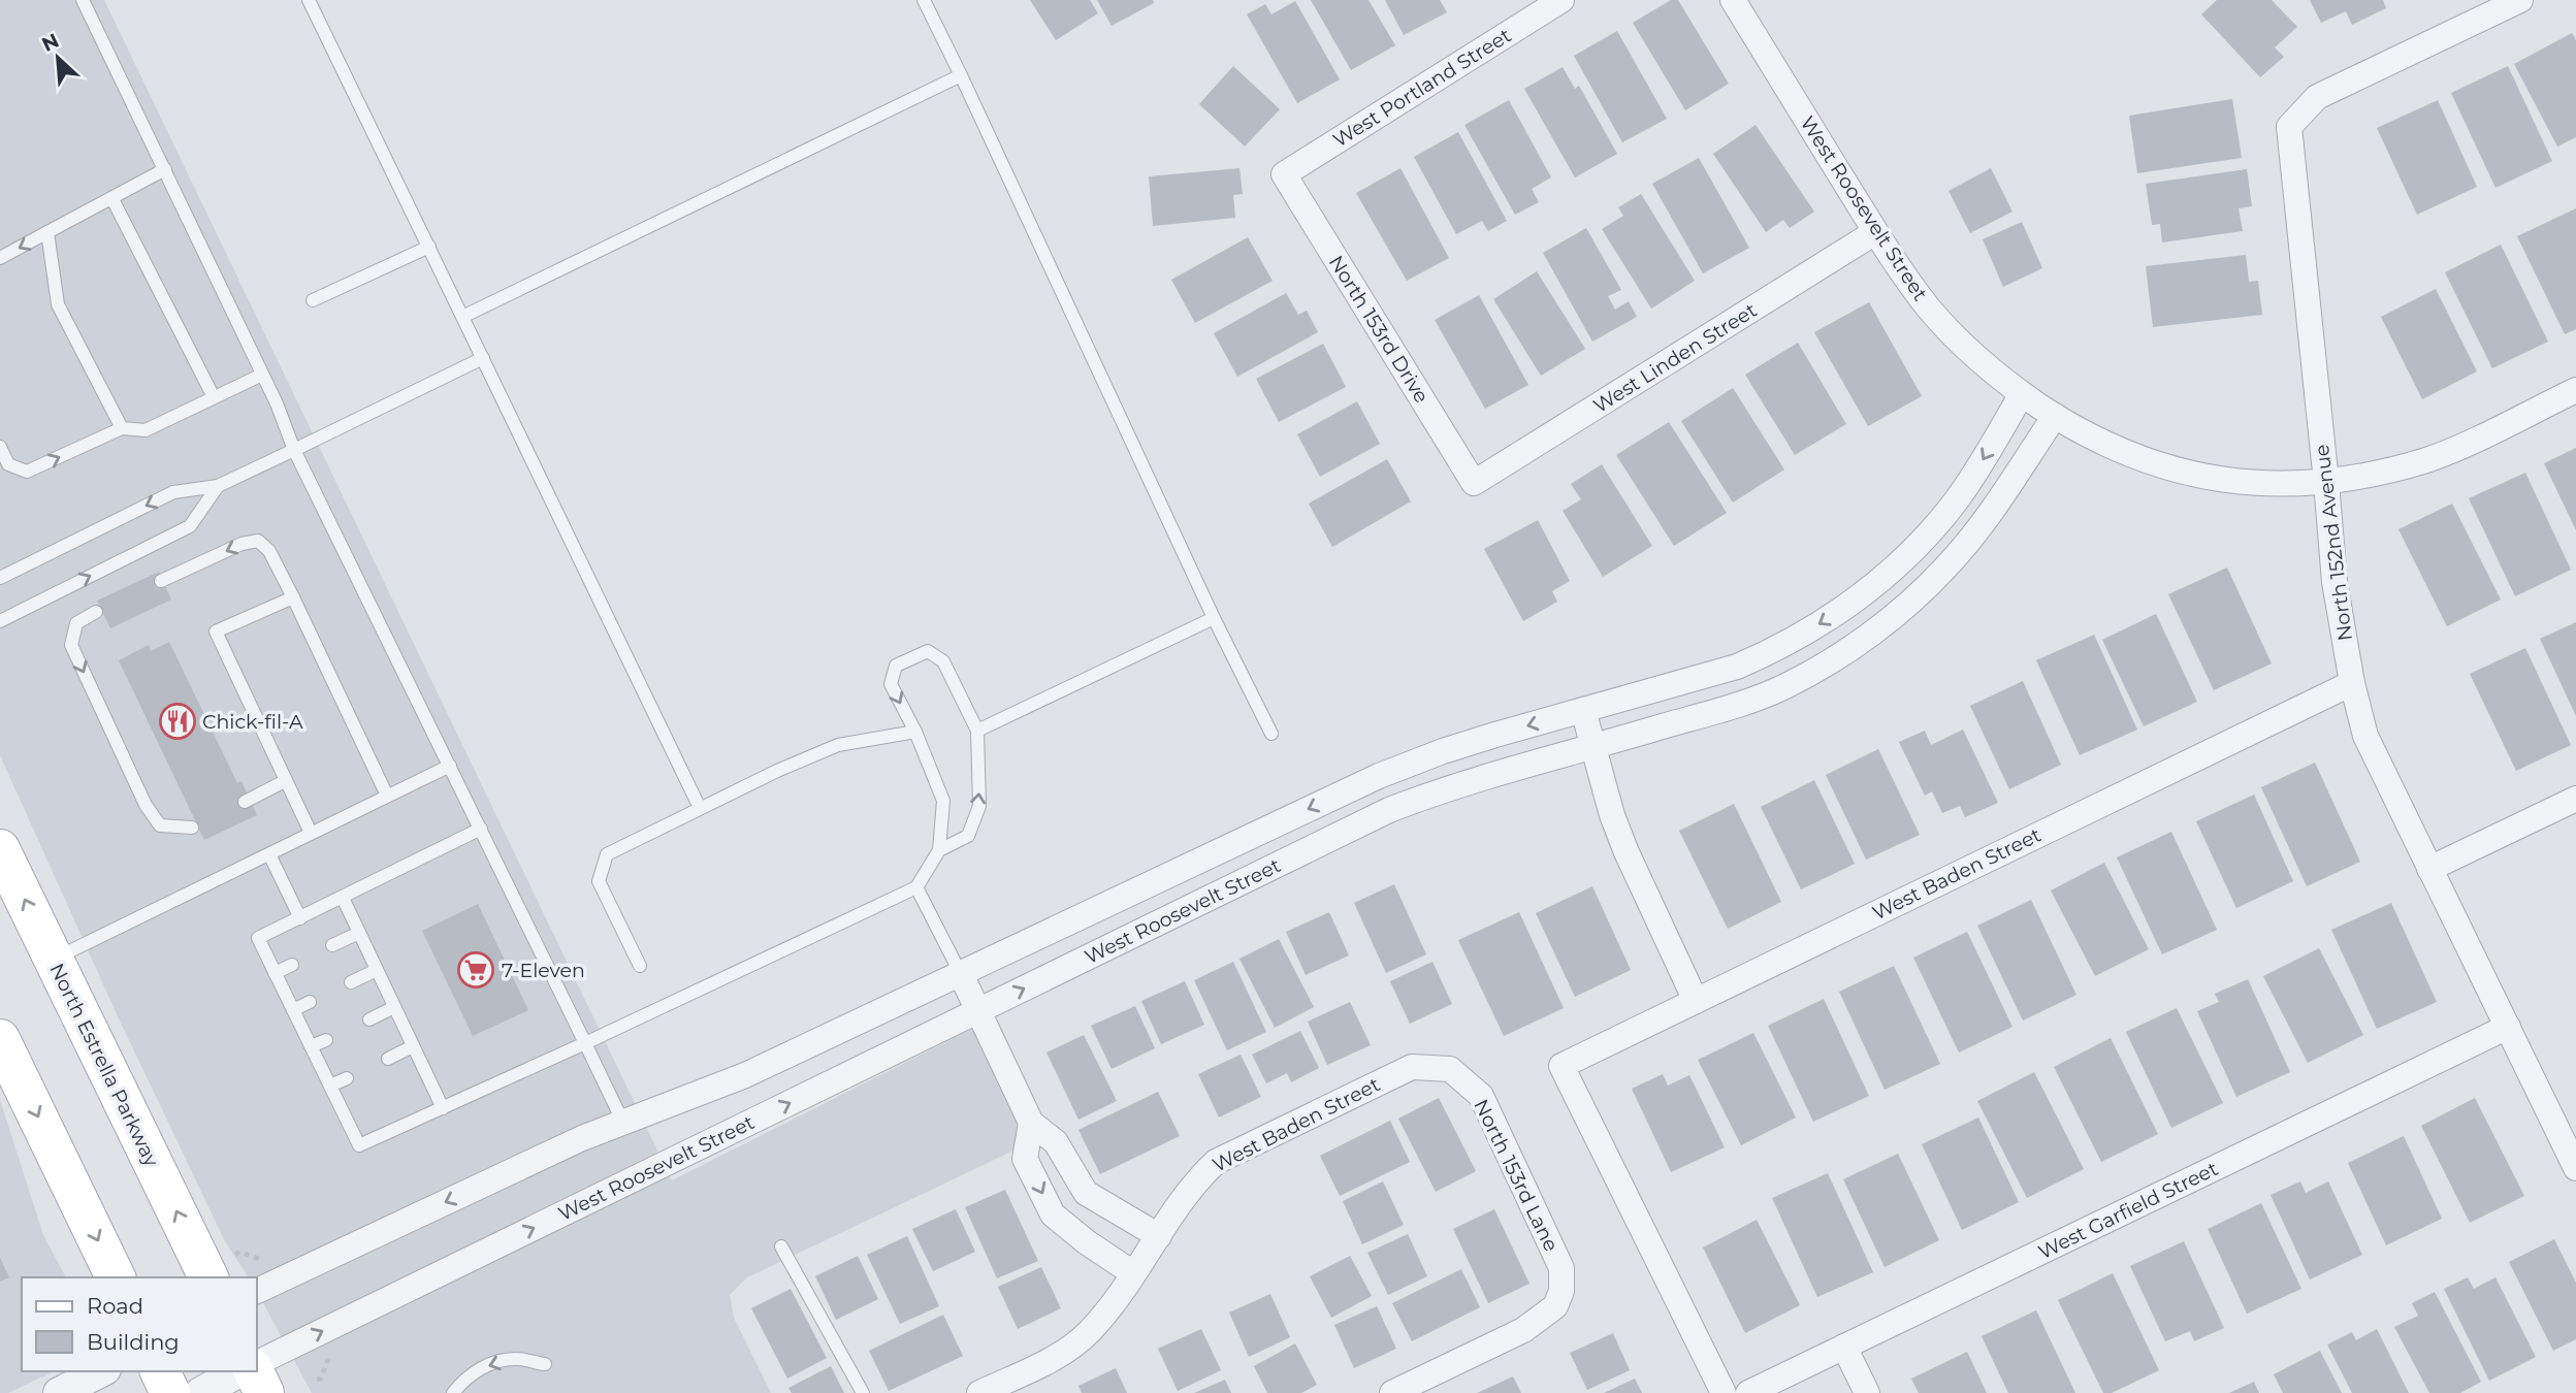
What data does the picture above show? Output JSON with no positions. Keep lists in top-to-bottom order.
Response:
{
  "streets": {
    "main road": ["North Estrella Parkway"],
    "street": [
      "West Portland Street",
      "West Roosevelt Street",
      "North 153rd Drive",
      "West Linden Street",
      "North 152nd Avenue",
      "West Baden Street",
      "North 153rd Lane",
      "West Garfield Street"
    ]
  },
  "crossings": [
    ["West Portland Street", "North 153rd Drive"],
    ["West Roosevelt Street", "West Linden Street"],
    ["West Roosevelt Street", "North 152nd Avenue"],
    ["North 153rd Drive", "West Linden Street"],
    ["North 152nd Avenue", "West Baden Street"],
    ["North 152nd Avenue", "West Garfield Street"],
    ["West Baden Street", "North 153rd Lane"]
  ],
  "places": {
    "restaurant": ["Chick-fil-A"],
    "supermarket": ["7-Eleven"]
  },
  "legend": ["Road", "Building"],
  "north": "top left"
}
